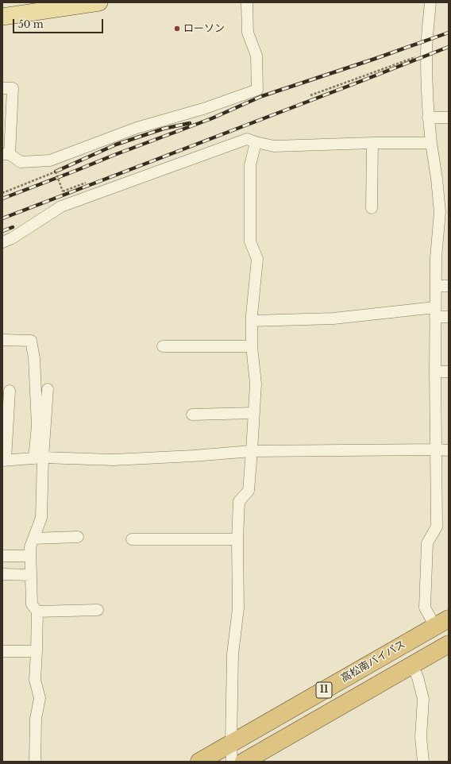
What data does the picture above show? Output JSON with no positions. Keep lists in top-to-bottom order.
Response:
{
  "streets": {
    "highway": ["高松南バイパス", "11"]
  },
  "places": ["ローソン"],
  "scale_bar": "50 m"
}
